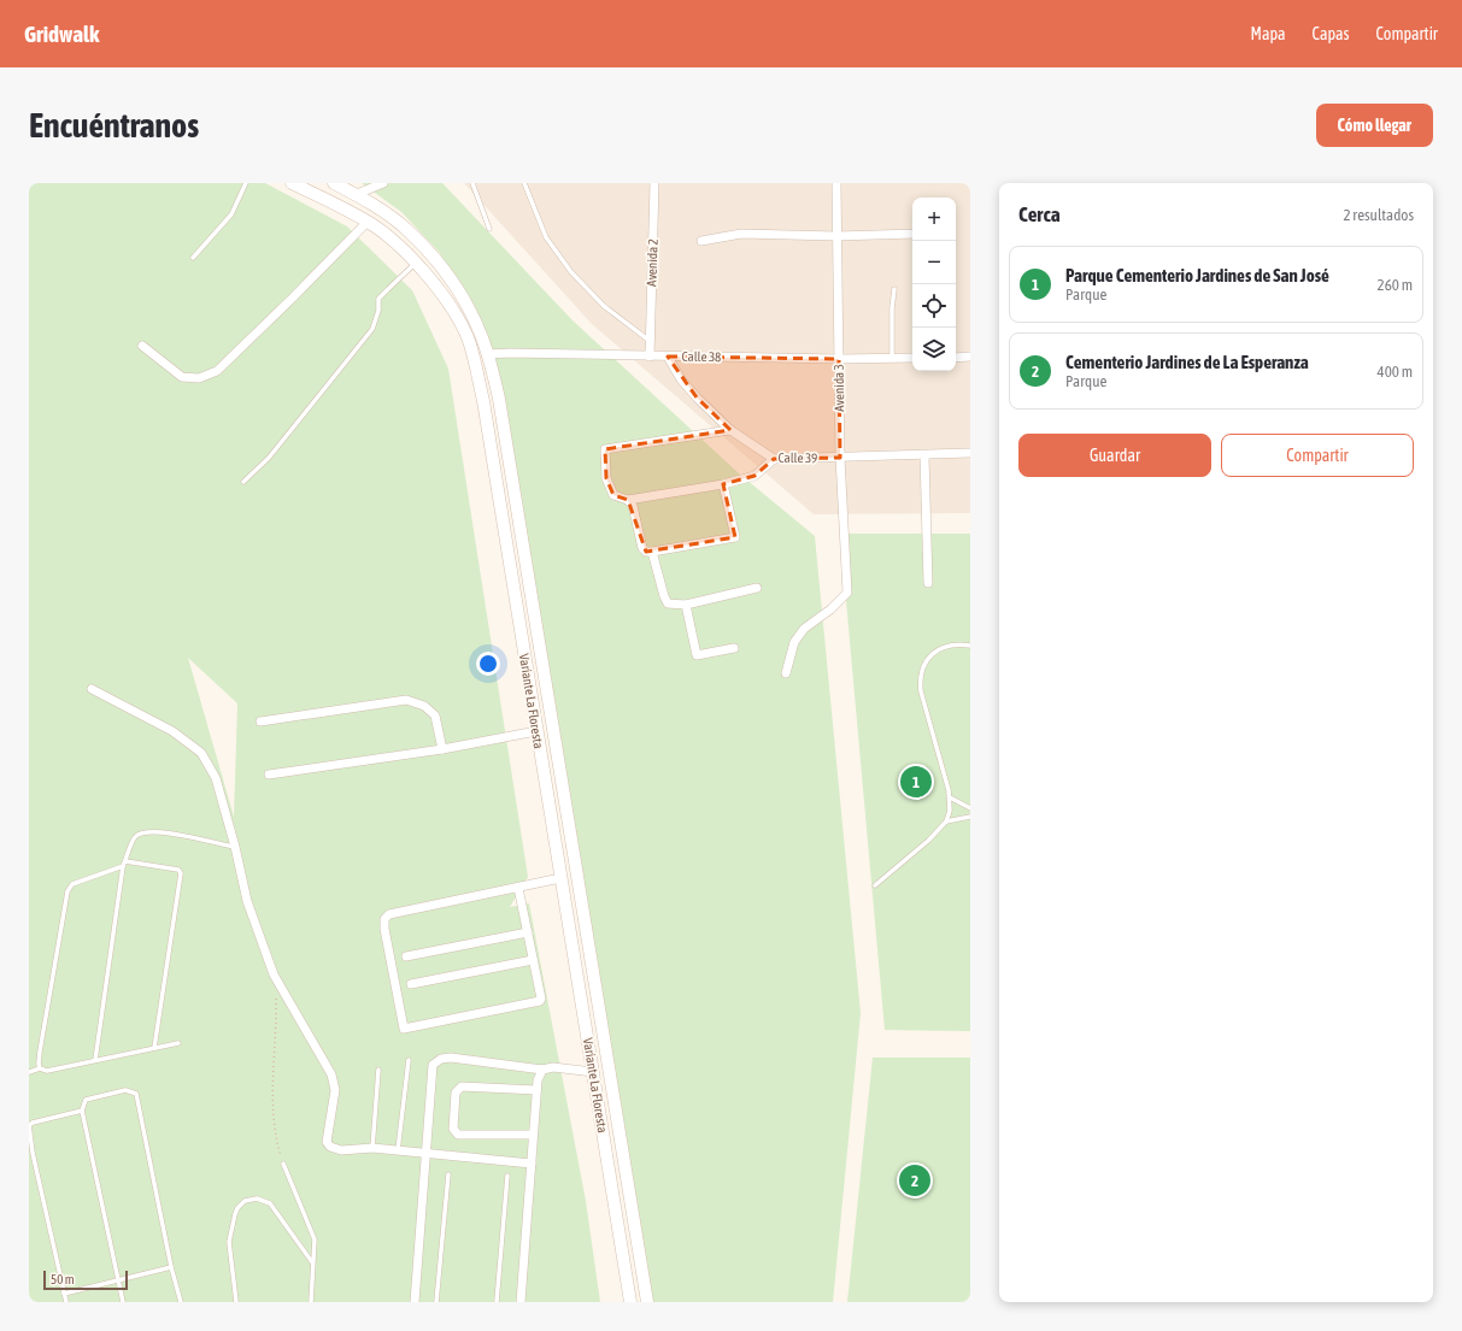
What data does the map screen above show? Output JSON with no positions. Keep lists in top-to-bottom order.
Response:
{
  "streets": {
    "main road": ["Variante La Floresta"],
    "street": [
      "Avenida 2",
      "Calle 38",
      "Avenida 3",
      "Calle 39"
    ]
  },
  "crossings": [
    ["Calle 38", "Avenida 3"],
    ["Calle 38", "Calle 39"],
    ["Calle 38", "Variante La Floresta"],
    ["Avenida 3", "Calle 39"]
  ],
  "scale_bar": "50 m",
  "page": {
    "header": "Gridwalk",
    "nav": ["Mapa", "Capas", "Compartir"],
    "buttons": [
      "Cómo llegar",
      ["Guardar", "Compartir"]
    ],
    "title": "Encuéntranos",
    "heading": ["Cerca", "2 resultados"],
    "map_buttons": ["+", "−"],
    "list": [
      {
        "mark": "1",
        "name": "Parque Cementerio Jardines de San José",
        "note": "Parque",
        "value": "260 m"
      },
      {
        "mark": "2",
        "name": "Cementerio Jardines de La Esperanza",
        "note": "Parque",
        "value": "400 m"
      }
    ],
    "pins": ["1", "2"],
    "scale": "50 m"
  }
}
